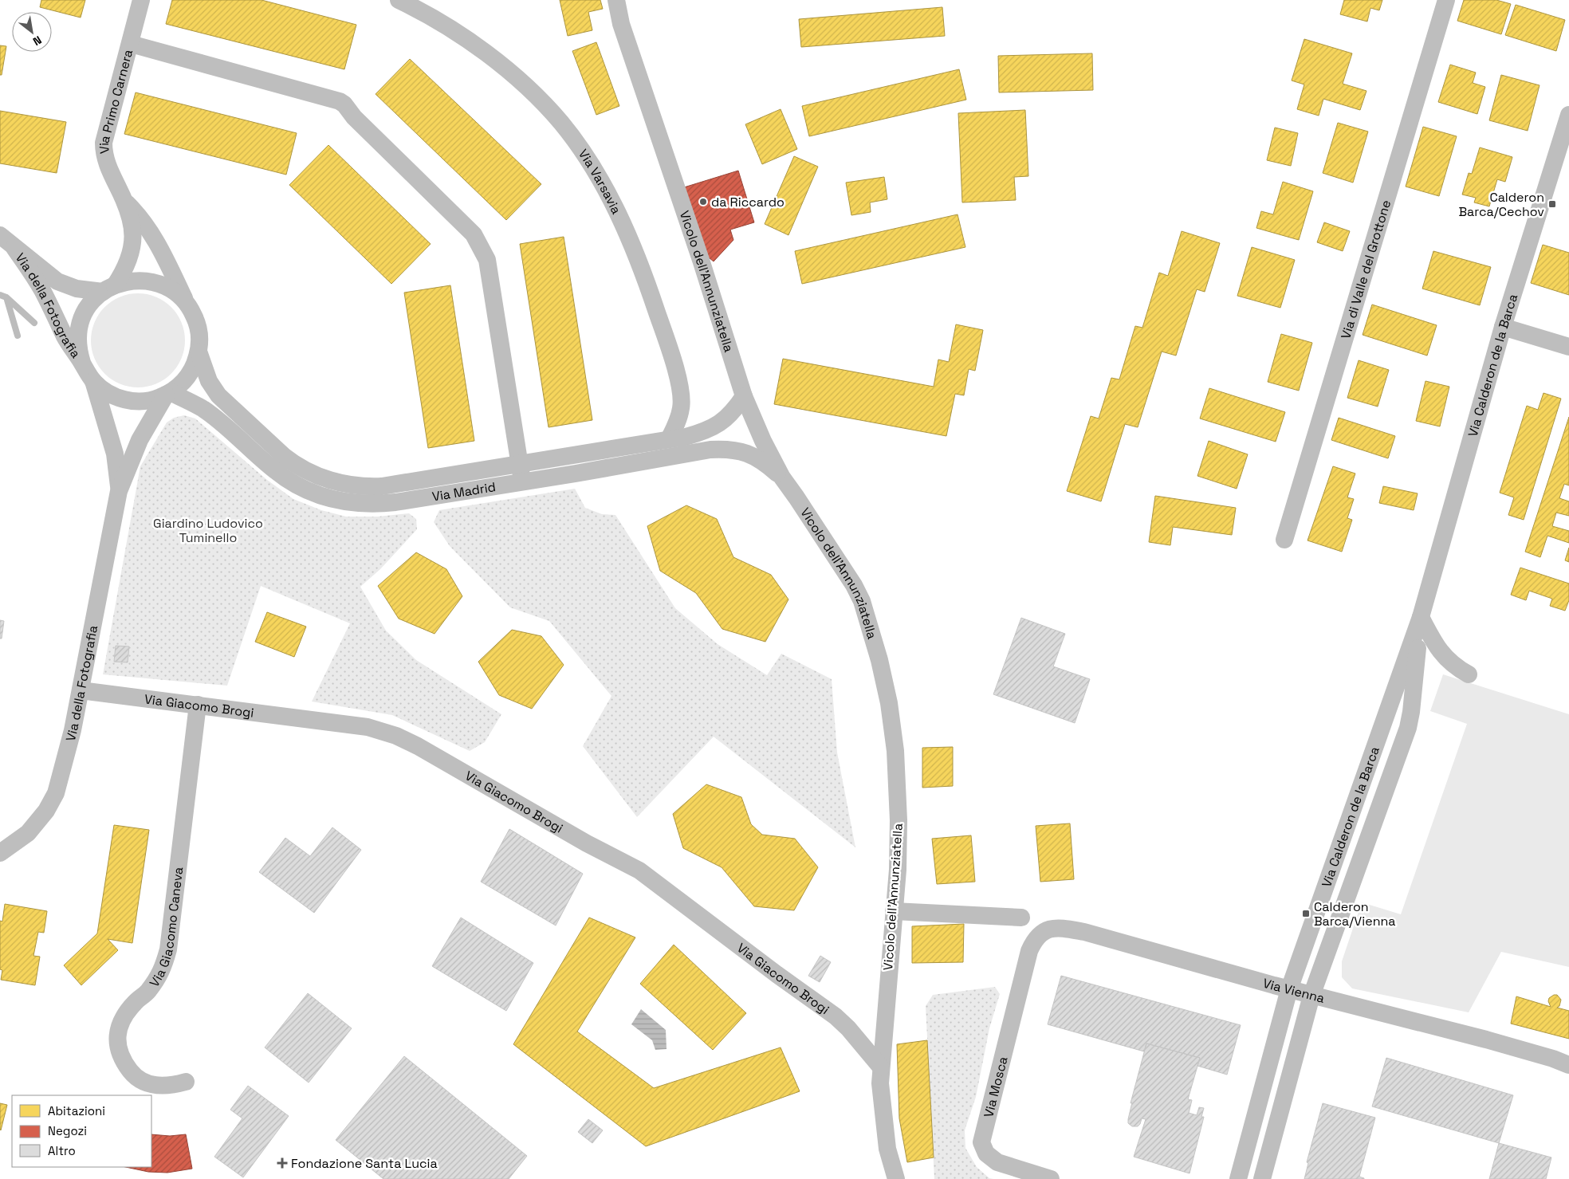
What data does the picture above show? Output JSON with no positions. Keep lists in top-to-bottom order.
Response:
{
  "streets": {
    "street": [
      "Via Primo Carnera",
      "Via Varsavia",
      "Via di Valle del Grottone",
      "Vicolo dell'Annunziatella",
      "Via della Fotografia",
      "Via Calderon de la Barca",
      "Via Madrid",
      "Via Giacomo Brogi",
      "Via Giacomo Caneva",
      "Via Vienna",
      "Via Mosca"
    ]
  },
  "crossings": [
    ["Via Primo Carnera", "Via della Fotografia"],
    ["Via Primo Carnera", "Via Madrid"],
    ["Via Varsavia", "Via Madrid"],
    ["Vicolo dell'Annunziatella", "Via Madrid"],
    ["Vicolo dell'Annunziatella", "Via Giacomo Brogi"],
    ["Via della Fotografia", "Via Madrid"],
    ["Via della Fotografia", "Via Giacomo Brogi"],
    ["Via Calderon de la Barca", "Via Vienna"],
    ["Via Giacomo Brogi", "Via Giacomo Caneva"],
    ["Via Vienna", "Via Mosca"]
  ],
  "parks": ["Giardino Ludovico Tuminello"],
  "places": {
    "other": ["da Riccardo"],
    "transit": ["Calderon Barca/Cechov", "Calderon Barca/Vienna"],
    "health": ["Fondazione Santa Lucia"]
  },
  "legend": ["Abitazioni", "Negozi", "Altro"],
  "north": "bottom right"
}
